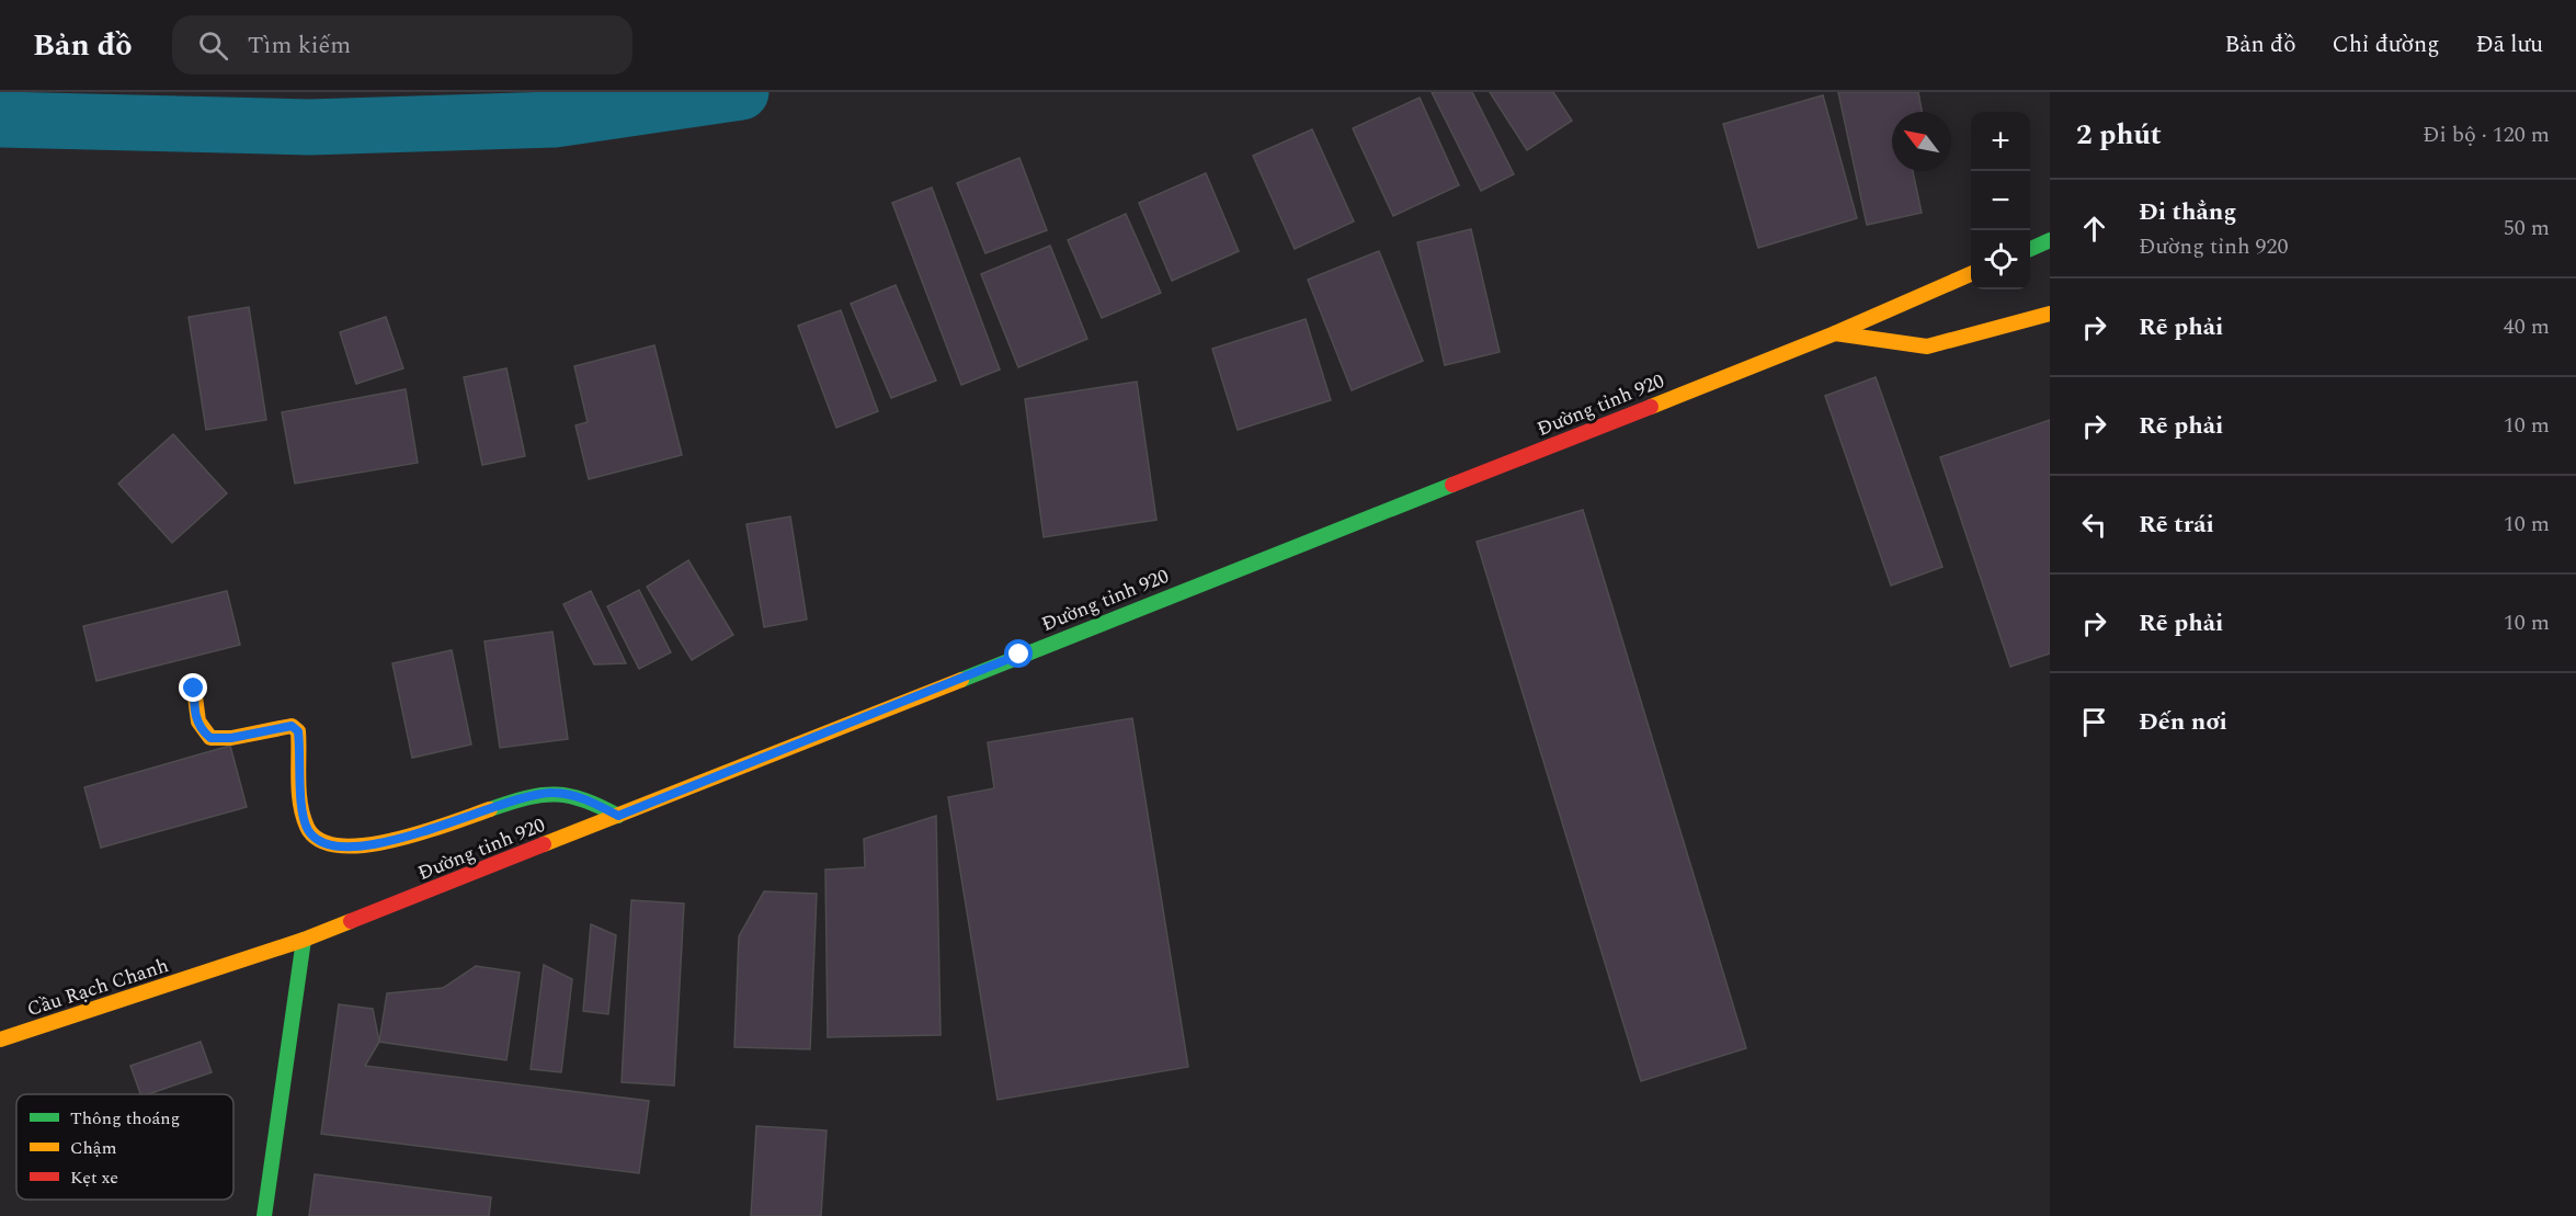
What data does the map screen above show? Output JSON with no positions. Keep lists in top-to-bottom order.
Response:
{
  "streets": {
    "main road": ["Đường tỉnh 920", "Cầu Rạch Chanh"]
  },
  "crossings": [
    ["Đường tỉnh 920", "Cầu Rạch Chanh"]
  ],
  "legend": ["Thông thoáng", "Chậm", "Kẹt xe"],
  "north": "top left",
  "page": {
    "header": "Bản đồ",
    "search": "Tìm kiếm",
    "nav": ["Bản đồ", "Chỉ đường", "Đã lưu"],
    "heading": ["2 phút", "Đi bộ · 120 m"],
    "map_buttons": ["+", "−"],
    "list": [
      ["Đi thẳng", "Đường tỉnh 920", "50 m"],
      ["Rẽ phải", "40 m"],
      ["Rẽ phải", "10 m"],
      ["Rẽ trái", "10 m"],
      ["Rẽ phải", "10 m"],
      "Đến nơi"
    ]
  }
}
